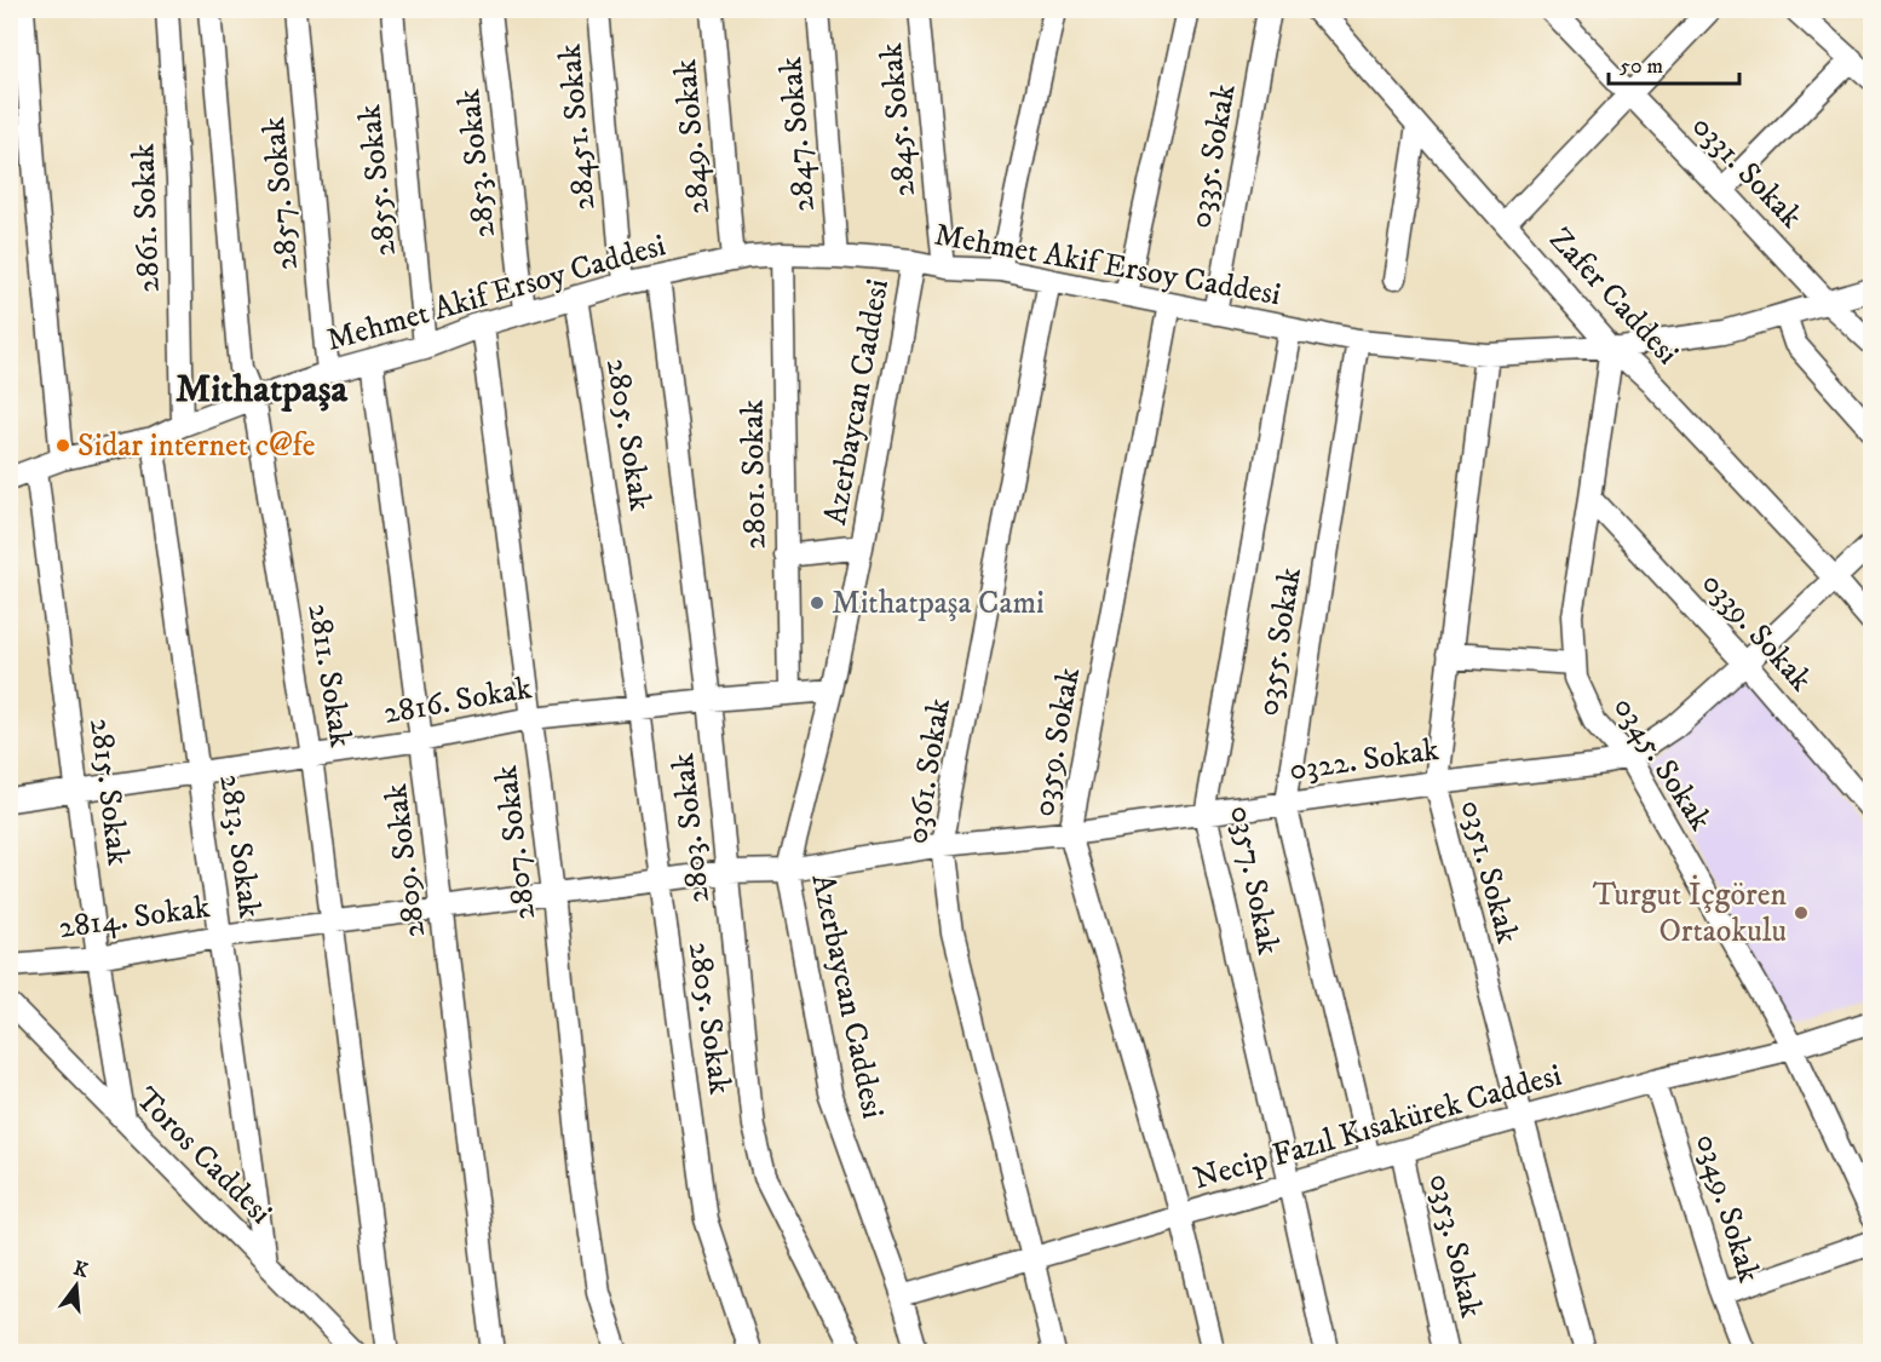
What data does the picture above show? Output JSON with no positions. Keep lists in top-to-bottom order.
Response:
{
  "streets": {
    "street": [
      "2845. Sokak",
      "28451. Sokak",
      "2847. Sokak",
      "2849. Sokak",
      "0335. Sokak",
      "2853. Sokak",
      "0331. Sokak",
      "2855. Sokak",
      "2857. Sokak",
      "2861. Sokak",
      "Mehmet Akif Ersoy Caddesi",
      "Zafer Caddesi",
      "Azerbaycan Caddesi",
      "2805. Sokak",
      "2801. Sokak",
      "0339. Sokak",
      "0355. Sokak",
      "2811. Sokak",
      "2816. Sokak",
      "0359. Sokak",
      "0322. Sokak",
      "0345. Sokak",
      "0361. Sokak",
      "2815. Sokak",
      "2803. Sokak",
      "2807. Sokak",
      "2813. Sokak",
      "2809. Sokak",
      "0351. Sokak",
      "0357. Sokak",
      "2814. Sokak",
      "Necip Fazıl Kısakürek Caddesi",
      "Toros Caddesi",
      "0349. Sokak",
      "0353. Sokak"
    ]
  },
  "crossings": [
    ["2845. Sokak", "Mehmet Akif Ersoy Caddesi"],
    ["28451. Sokak", "Mehmet Akif Ersoy Caddesi"],
    ["2847. Sokak", "Mehmet Akif Ersoy Caddesi"],
    ["2849. Sokak", "Mehmet Akif Ersoy Caddesi"],
    ["0335. Sokak", "Mehmet Akif Ersoy Caddesi"],
    ["2853. Sokak", "Mehmet Akif Ersoy Caddesi"],
    ["0331. Sokak", "Mehmet Akif Ersoy Caddesi"],
    ["2855. Sokak", "Mehmet Akif Ersoy Caddesi"],
    ["2857. Sokak", "Mehmet Akif Ersoy Caddesi"],
    ["2861. Sokak", "Mehmet Akif Ersoy Caddesi"],
    ["Mehmet Akif Ersoy Caddesi", "Zafer Caddesi"],
    ["Mehmet Akif Ersoy Caddesi", "Azerbaycan Caddesi"],
    ["Mehmet Akif Ersoy Caddesi", "2805. Sokak"],
    ["Mehmet Akif Ersoy Caddesi", "2801. Sokak"],
    ["Mehmet Akif Ersoy Caddesi", "0355. Sokak"],
    ["Mehmet Akif Ersoy Caddesi", "2811. Sokak"],
    ["Mehmet Akif Ersoy Caddesi", "0359. Sokak"],
    ["Mehmet Akif Ersoy Caddesi", "0345. Sokak"],
    ["Mehmet Akif Ersoy Caddesi", "0361. Sokak"],
    ["Mehmet Akif Ersoy Caddesi", "2815. Sokak"],
    ["Mehmet Akif Ersoy Caddesi", "2803. Sokak"],
    ["Mehmet Akif Ersoy Caddesi", "2807. Sokak"],
    ["Mehmet Akif Ersoy Caddesi", "2813. Sokak"],
    ["Mehmet Akif Ersoy Caddesi", "2809. Sokak"],
    ["Mehmet Akif Ersoy Caddesi", "0351. Sokak"],
    ["Mehmet Akif Ersoy Caddesi", "0357. Sokak"],
    ["Zafer Caddesi", "0322. Sokak"],
    ["Zafer Caddesi", "0345. Sokak"],
    ["Azerbaycan Caddesi", "2816. Sokak"],
    ["Azerbaycan Caddesi", "0322. Sokak"],
    ["Azerbaycan Caddesi", "2814. Sokak"],
    ["Azerbaycan Caddesi", "Necip Fazıl Kısakürek Caddesi"],
    ["2805. Sokak", "2816. Sokak"],
    ["2805. Sokak", "2814. Sokak"],
    ["2801. Sokak", "2816. Sokak"],
    ["0339. Sokak", "0322. Sokak"],
    ["0339. Sokak", "0345. Sokak"],
    ["0355. Sokak", "0322. Sokak"],
    ["0355. Sokak", "Necip Fazıl Kısakürek Caddesi"],
    ["2811. Sokak", "2816. Sokak"],
    ["2811. Sokak", "2814. Sokak"],
    ["2816. Sokak", "2815. Sokak"],
    ["2816. Sokak", "2803. Sokak"],
    ["2816. Sokak", "2807. Sokak"],
    ["2816. Sokak", "2813. Sokak"],
    ["2816. Sokak", "2809. Sokak"],
    ["0359. Sokak", "0322. Sokak"],
    ["0359. Sokak", "Necip Fazıl Kısakürek Caddesi"],
    ["0322. Sokak", "0345. Sokak"],
    ["0322. Sokak", "0361. Sokak"],
    ["0322. Sokak", "0351. Sokak"],
    ["0322. Sokak", "0357. Sokak"],
    ["0322. Sokak", "2814. Sokak"],
    ["0345. Sokak", "Necip Fazıl Kısakürek Caddesi"],
    ["0361. Sokak", "Necip Fazıl Kısakürek Caddesi"],
    ["2815. Sokak", "2814. Sokak"],
    ["2815. Sokak", "Toros Caddesi"],
    ["2803. Sokak", "2814. Sokak"],
    ["2807. Sokak", "2814. Sokak"],
    ["2813. Sokak", "2814. Sokak"],
    ["2813. Sokak", "Toros Caddesi"],
    ["2809. Sokak", "2814. Sokak"],
    ["0351. Sokak", "Necip Fazıl Kısakürek Caddesi"],
    ["0357. Sokak", "Necip Fazıl Kısakürek Caddesi"],
    ["Necip Fazıl Kısakürek Caddesi", "0349. Sokak"],
    ["Necip Fazıl Kısakürek Caddesi", "0353. Sokak"]
  ],
  "districts": ["Mithatpaşa"],
  "places": ["Sidar internet c@fe", "Mithatpaşa Cami", "Turgut İçgören Ortaokulu"],
  "scale_bar": "50 m",
  "north": "top"
}
